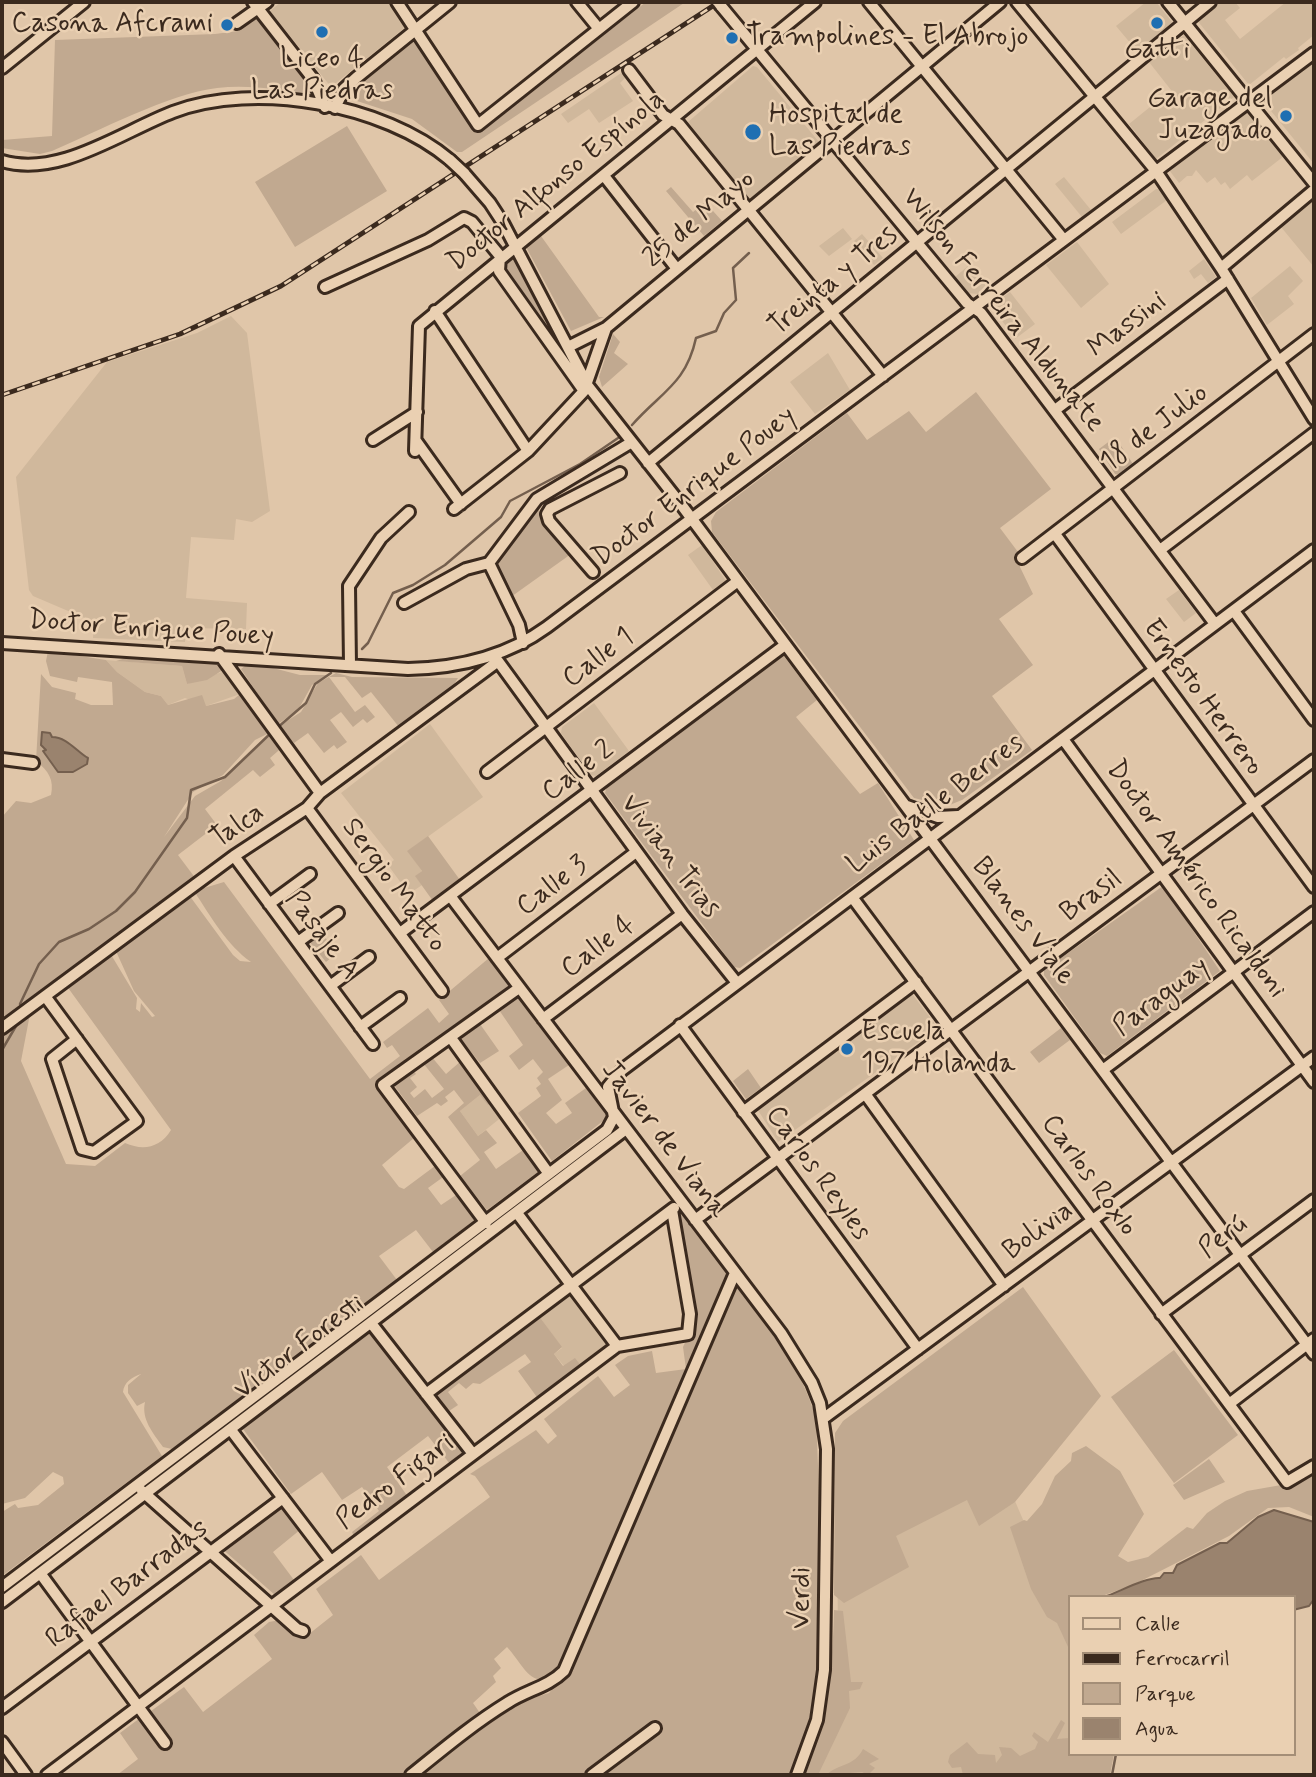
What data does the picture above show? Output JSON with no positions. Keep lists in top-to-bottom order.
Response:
{
  "streets": {
    "street": [
      "Doctor Alfonso Espínola",
      "25 de Mayo",
      "Treinta y Tres",
      "Wilson Ferreira Aldunate",
      "Massini",
      "18 de Julio",
      "Doctor Enrique Pouey",
      "Calle 1",
      "Ernesto Herrero",
      "Calle 2",
      "Luis Batlle Berres",
      "Talca",
      "Vivian Trias",
      "Doctor Américo Ricaldoni",
      "Sergio Matto",
      "Calle 3",
      "Brasil",
      "Blanes Viale",
      "Pasaje A",
      "Calle 4",
      "Paraguay",
      "Javier de Viana",
      "Carlos Reyles",
      "Carlos Roxlo",
      "Bolivia",
      "Perú",
      "Víctor Foresti",
      "Pedro Figari",
      "Rafael Barradas",
      "Verdi"
    ]
  },
  "crossings": [
    ["Doctor Alfonso Espínola", "Wilson Ferreira Aldunate"],
    ["25 de Mayo", "Wilson Ferreira Aldunate"],
    ["Treinta y Tres", "Wilson Ferreira Aldunate"],
    ["Treinta y Tres", "Blanes Viale"],
    ["Wilson Ferreira Aldunate", "Massini"],
    ["Wilson Ferreira Aldunate", "18 de Julio"],
    ["Wilson Ferreira Aldunate", "Doctor Enrique Pouey"],
    ["Wilson Ferreira Aldunate", "Luis Batlle Berres"],
    ["18 de Julio", "Ernesto Herrero"],
    ["Doctor Enrique Pouey", "Talca"],
    ["Doctor Enrique Pouey", "Vivian Trias"],
    ["Doctor Enrique Pouey", "Sergio Matto"],
    ["Doctor Enrique Pouey", "Blanes Viale"],
    ["Calle 1", "Vivian Trias"],
    ["Calle 1", "Blanes Viale"],
    ["Ernesto Herrero", "Luis Batlle Berres"],
    ["Ernesto Herrero", "Brasil"],
    ["Calle 2", "Vivian Trias"],
    ["Calle 2", "Sergio Matto"],
    ["Calle 2", "Blanes Viale"],
    ["Calle 2", "Javier de Viana"],
    ["Luis Batlle Berres", "Vivian Trias"],
    ["Luis Batlle Berres", "Doctor Américo Ricaldoni"],
    ["Luis Batlle Berres", "Blanes Viale"],
    ["Luis Batlle Berres", "Javier de Viana"],
    ["Luis Batlle Berres", "Carlos Reyles"],
    ["Luis Batlle Berres", "Carlos Roxlo"],
    ["Luis Batlle Berres", "Víctor Foresti"],
    ["Talca", "Vivian Trias"],
    ["Talca", "Sergio Matto"],
    ["Talca", "Pasaje A"],
    ["Vivian Trias", "Calle 3"],
    ["Vivian Trias", "Calle 4"],
    ["Doctor Américo Ricaldoni", "Brasil"],
    ["Doctor Américo Ricaldoni", "Paraguay"],
    ["Doctor Américo Ricaldoni", "Bolivia"],
    ["Calle 3", "Javier de Viana"],
    ["Brasil", "Blanes Viale"],
    ["Brasil", "Javier de Viana"],
    ["Brasil", "Carlos Reyles"],
    ["Brasil", "Carlos Roxlo"],
    ["Blanes Viale", "Paraguay"],
    ["Blanes Viale", "Bolivia"],
    ["Blanes Viale", "Perú"],
    ["Calle 4", "Javier de Viana"],
    ["Javier de Viana", "Bolivia"],
    ["Javier de Viana", "Víctor Foresti"],
    ["Javier de Viana", "Verdi"],
    ["Carlos Reyles", "Bolivia"],
    ["Carlos Roxlo", "Bolivia"],
    ["Carlos Roxlo", "Perú"],
    ["Bolivia", "Verdi"]
  ],
  "places": [
    "Gatti",
    "Casona Afcrami",
    "Liceo 4 Las Piedras",
    "Trampolines - El Abrojo",
    "Garage del Juzagado",
    "Hospital de Las Piedras",
    "Escuela 197 Holanda"
  ],
  "legend": [
    "Calle",
    "Ferrocarril",
    "Parque",
    "Agua"
  ]
}
